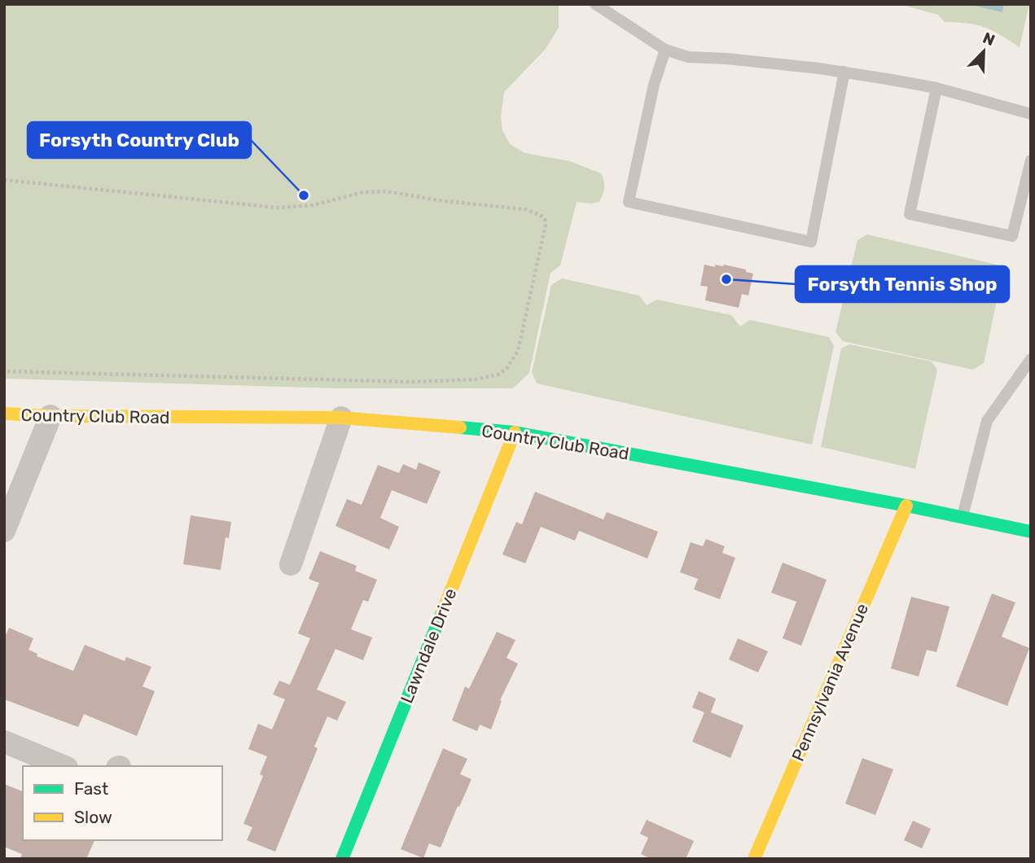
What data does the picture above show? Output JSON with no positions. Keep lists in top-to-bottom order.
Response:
{
  "streets": {
    "main road": ["Country Club Road", "Lawndale Drive", "Pennsylvania Avenue"]
  },
  "crossings": [
    ["Country Club Road", "Lawndale Drive"],
    ["Country Club Road", "Pennsylvania Avenue"]
  ],
  "places": ["Forsyth Country Club", "Forsyth Tennis Shop"],
  "legend": ["Fast", "Slow"],
  "north": "top right"
}
